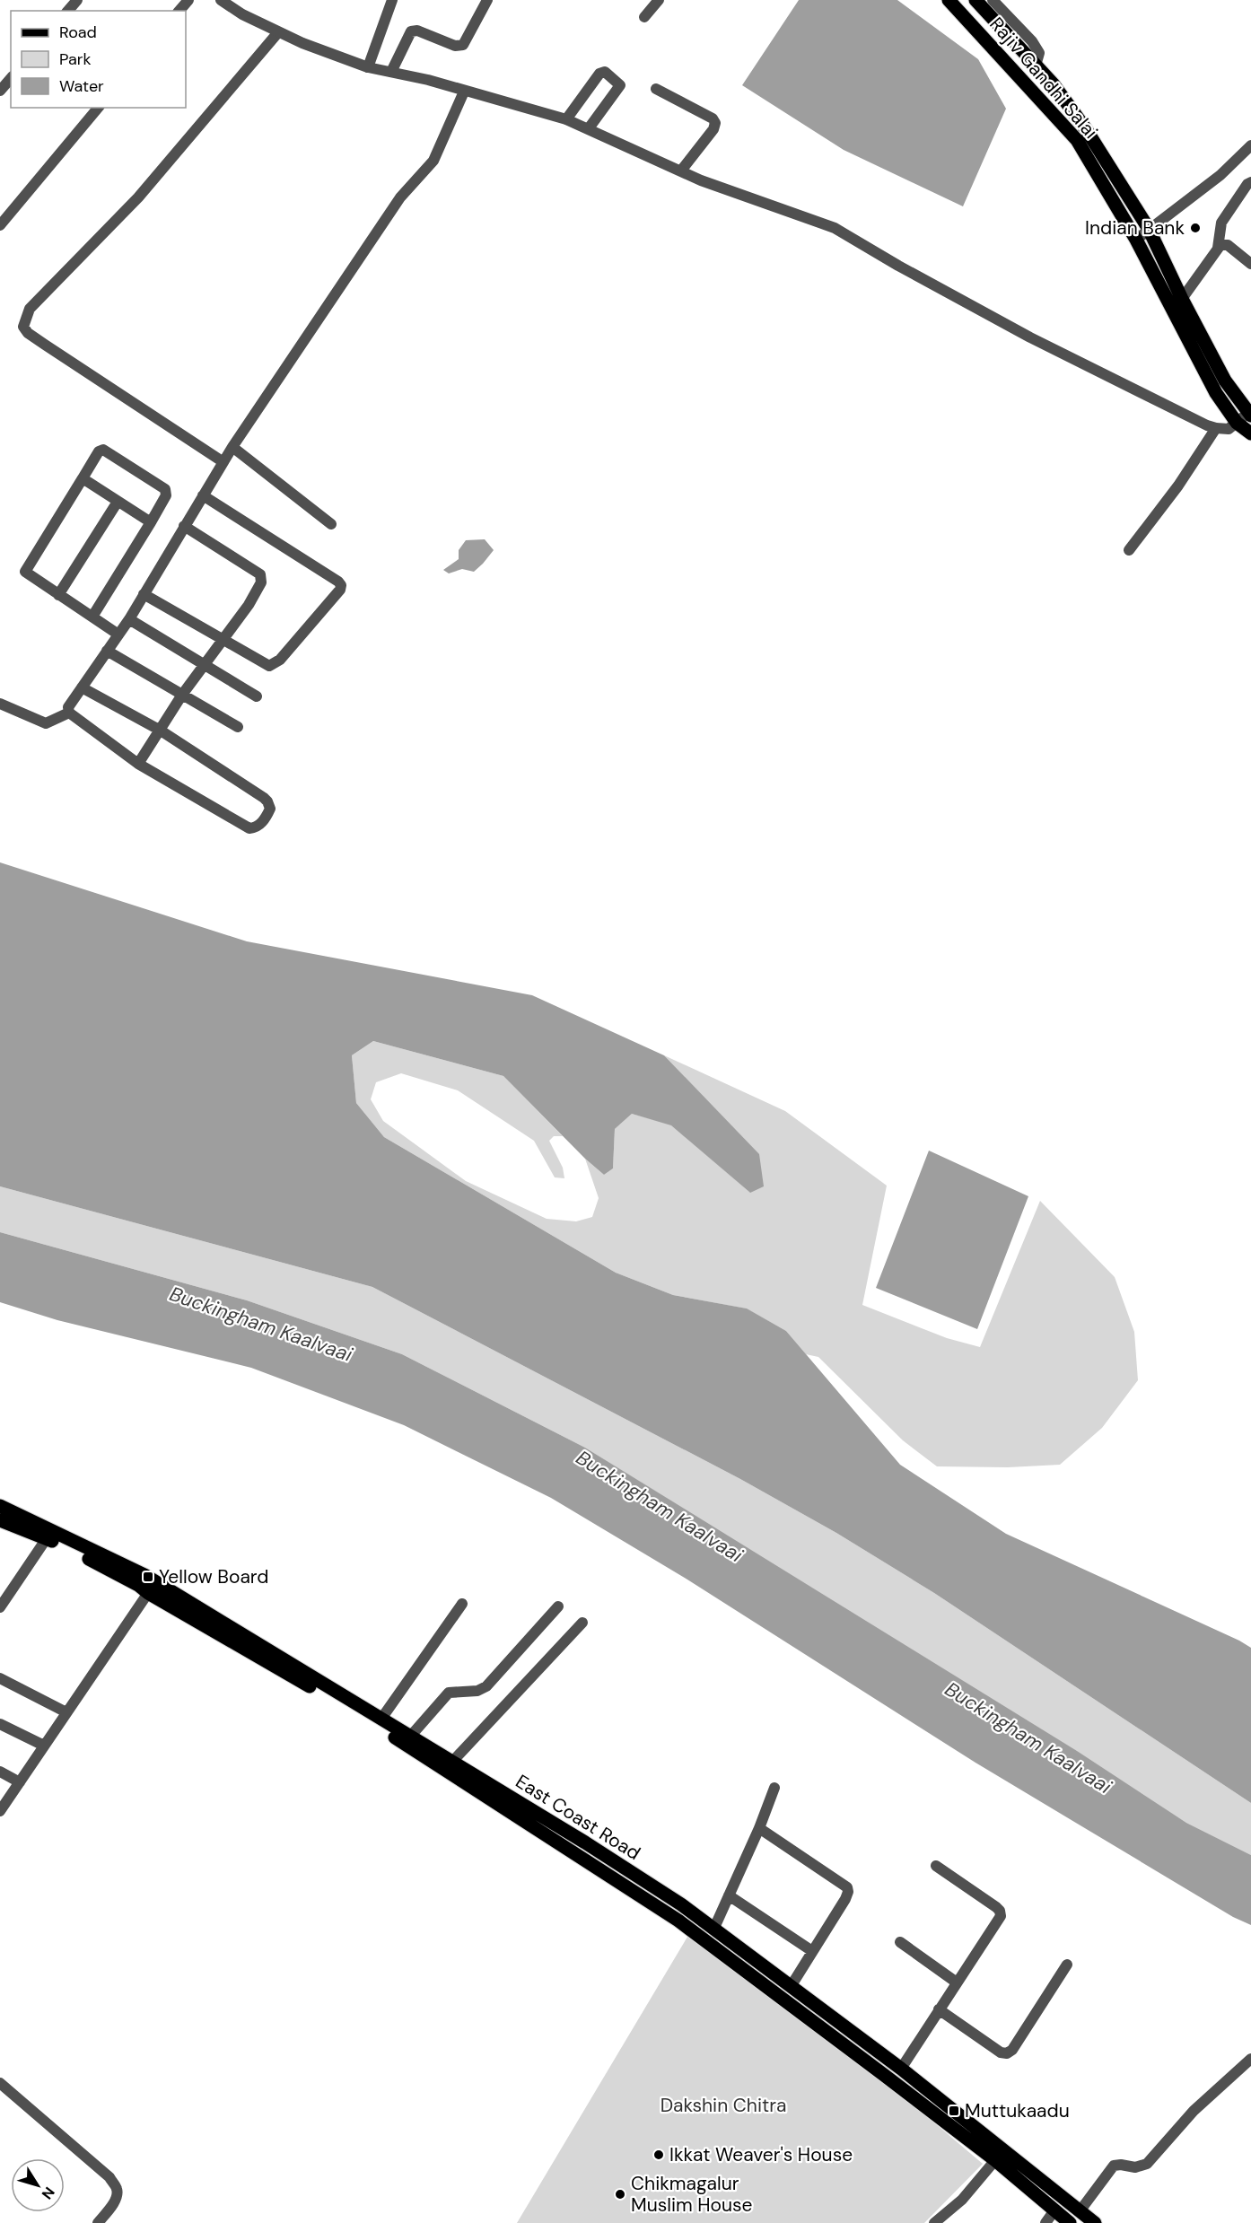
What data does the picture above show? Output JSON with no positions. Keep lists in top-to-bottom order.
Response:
{
  "streets": {
    "main road": ["Rajiv Gandhi Salai", "East Coast Road"]
  },
  "water": ["Buckingham Kaalvaai"],
  "parks": ["Dakshin Chitra"],
  "places": {
    "other": ["Indian Bank", "Ikkat Weaver's House", "Chikmagalur Muslim House"],
    "transit": ["Yellow Board", "Muttukaadu"]
  },
  "legend": ["Road", "Park", "Water"],
  "north": "bottom right"
}
